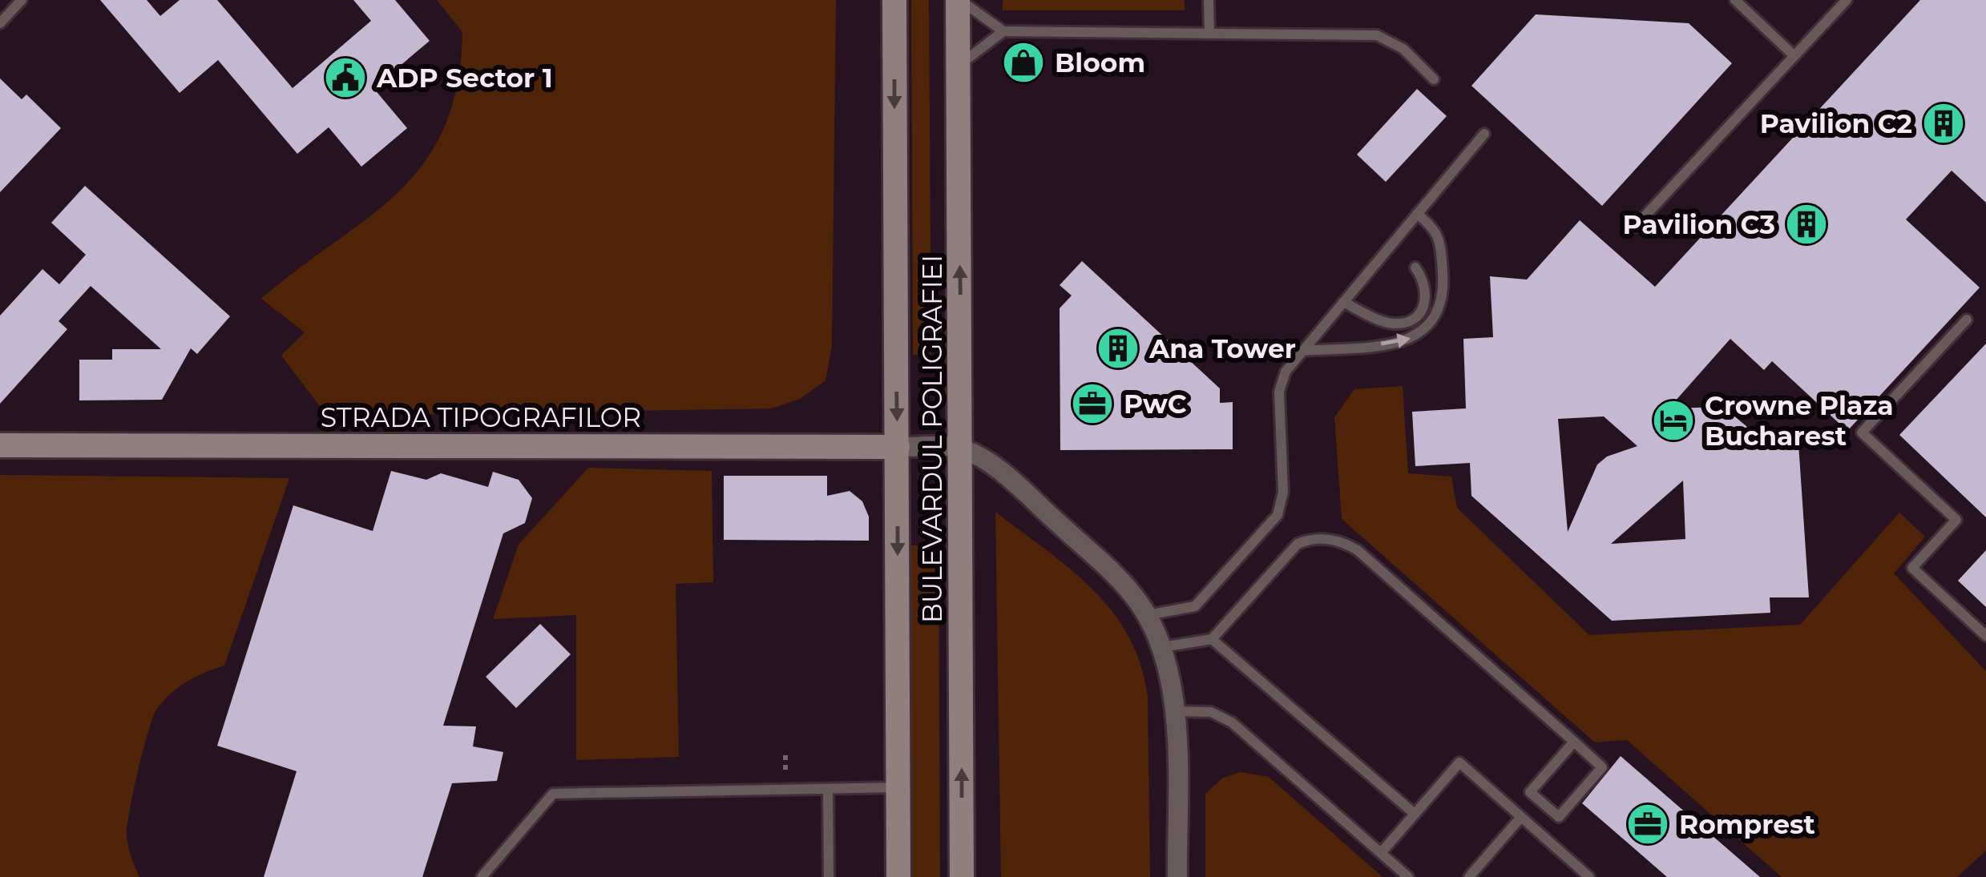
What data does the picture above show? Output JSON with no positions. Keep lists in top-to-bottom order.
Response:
{
  "streets": {
    "main road": ["STRADA TIPOGRAFILOR", "BULEVARDUL POLIGRAFIEI"]
  },
  "crossings": [
    ["STRADA TIPOGRAFILOR", "BULEVARDUL POLIGRAFIEI"]
  ],
  "places": {
    "shop": ["Bloom"],
    "public building": ["ADP Sector 1"],
    "building": ["Pavilion C2", "Pavilion C3", "Ana Tower"],
    "office": ["PwC", "Romprest"],
    "hotel": ["Crowne Plaza Bucharest"]
  }
}
